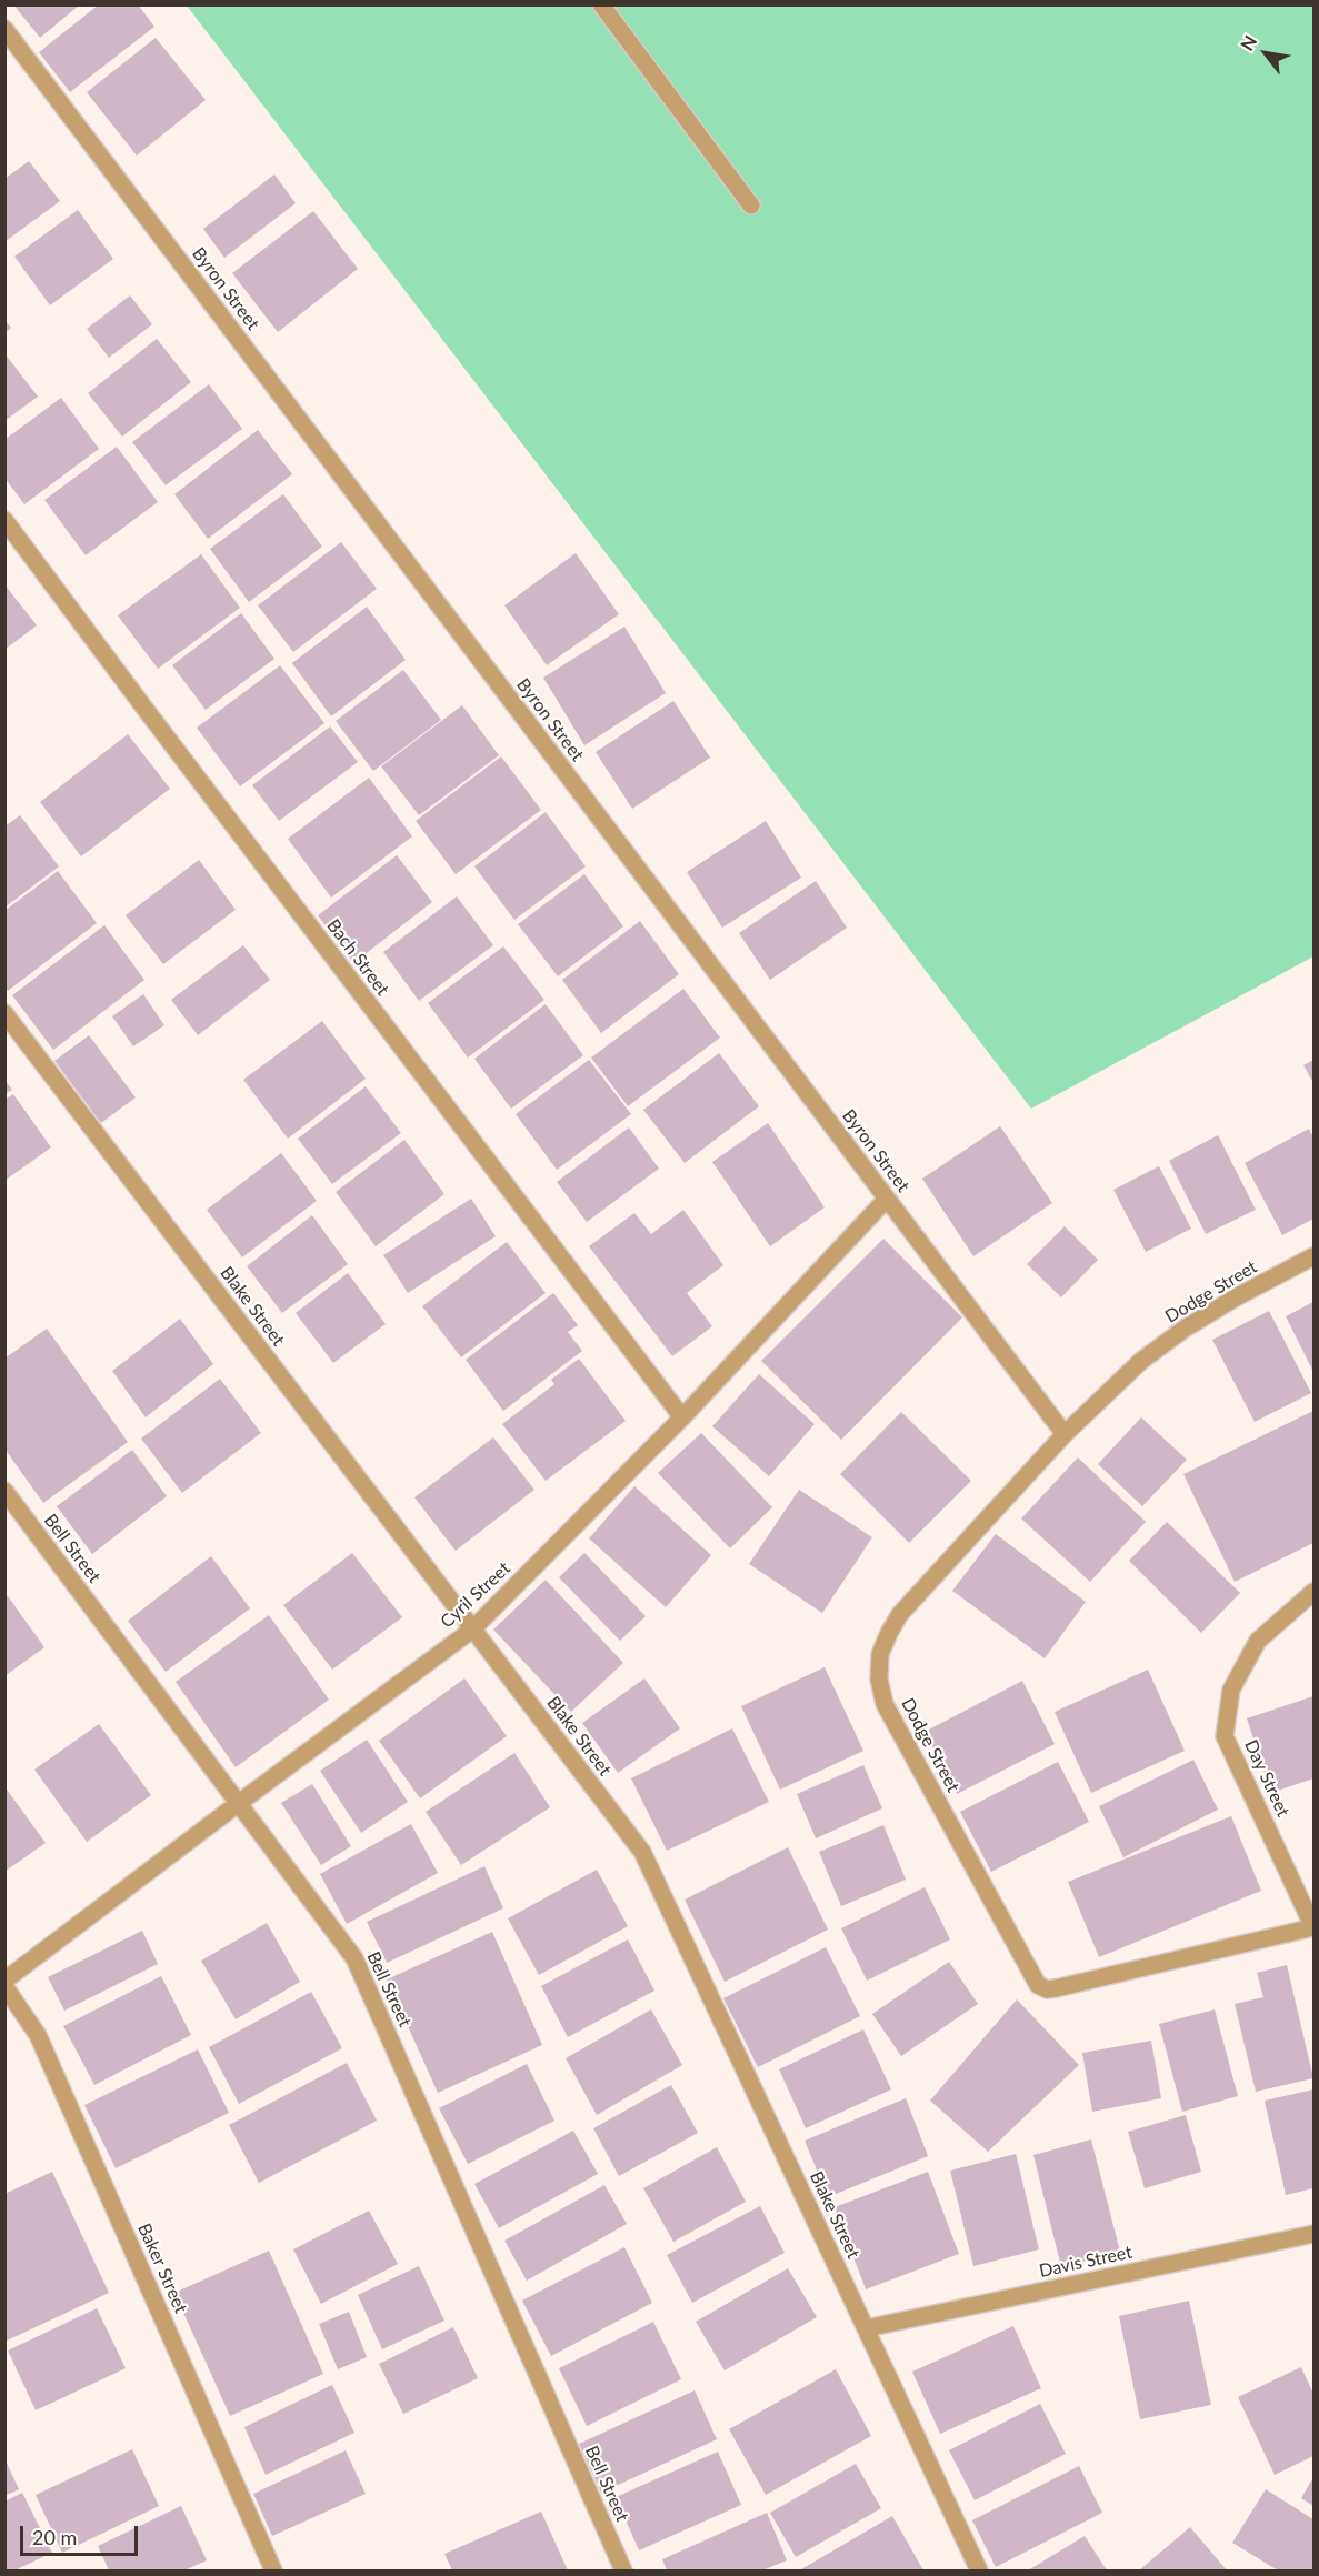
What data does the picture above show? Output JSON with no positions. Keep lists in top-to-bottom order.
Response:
{
  "streets": {
    "street": [
      "Byron Street",
      "Bach Street",
      "Dodge Street",
      "Blake Street",
      "Bell Street",
      "Cyril Street",
      "Day Street",
      "Davis Street",
      "Baker Street"
    ]
  },
  "crossings": [
    ["Byron Street", "Dodge Street"],
    ["Byron Street", "Cyril Street"],
    ["Bach Street", "Cyril Street"],
    ["Dodge Street", "Day Street"],
    ["Blake Street", "Cyril Street"],
    ["Blake Street", "Davis Street"],
    ["Bell Street", "Cyril Street"]
  ],
  "scale_bar": "20 m",
  "north": "top left"
}
